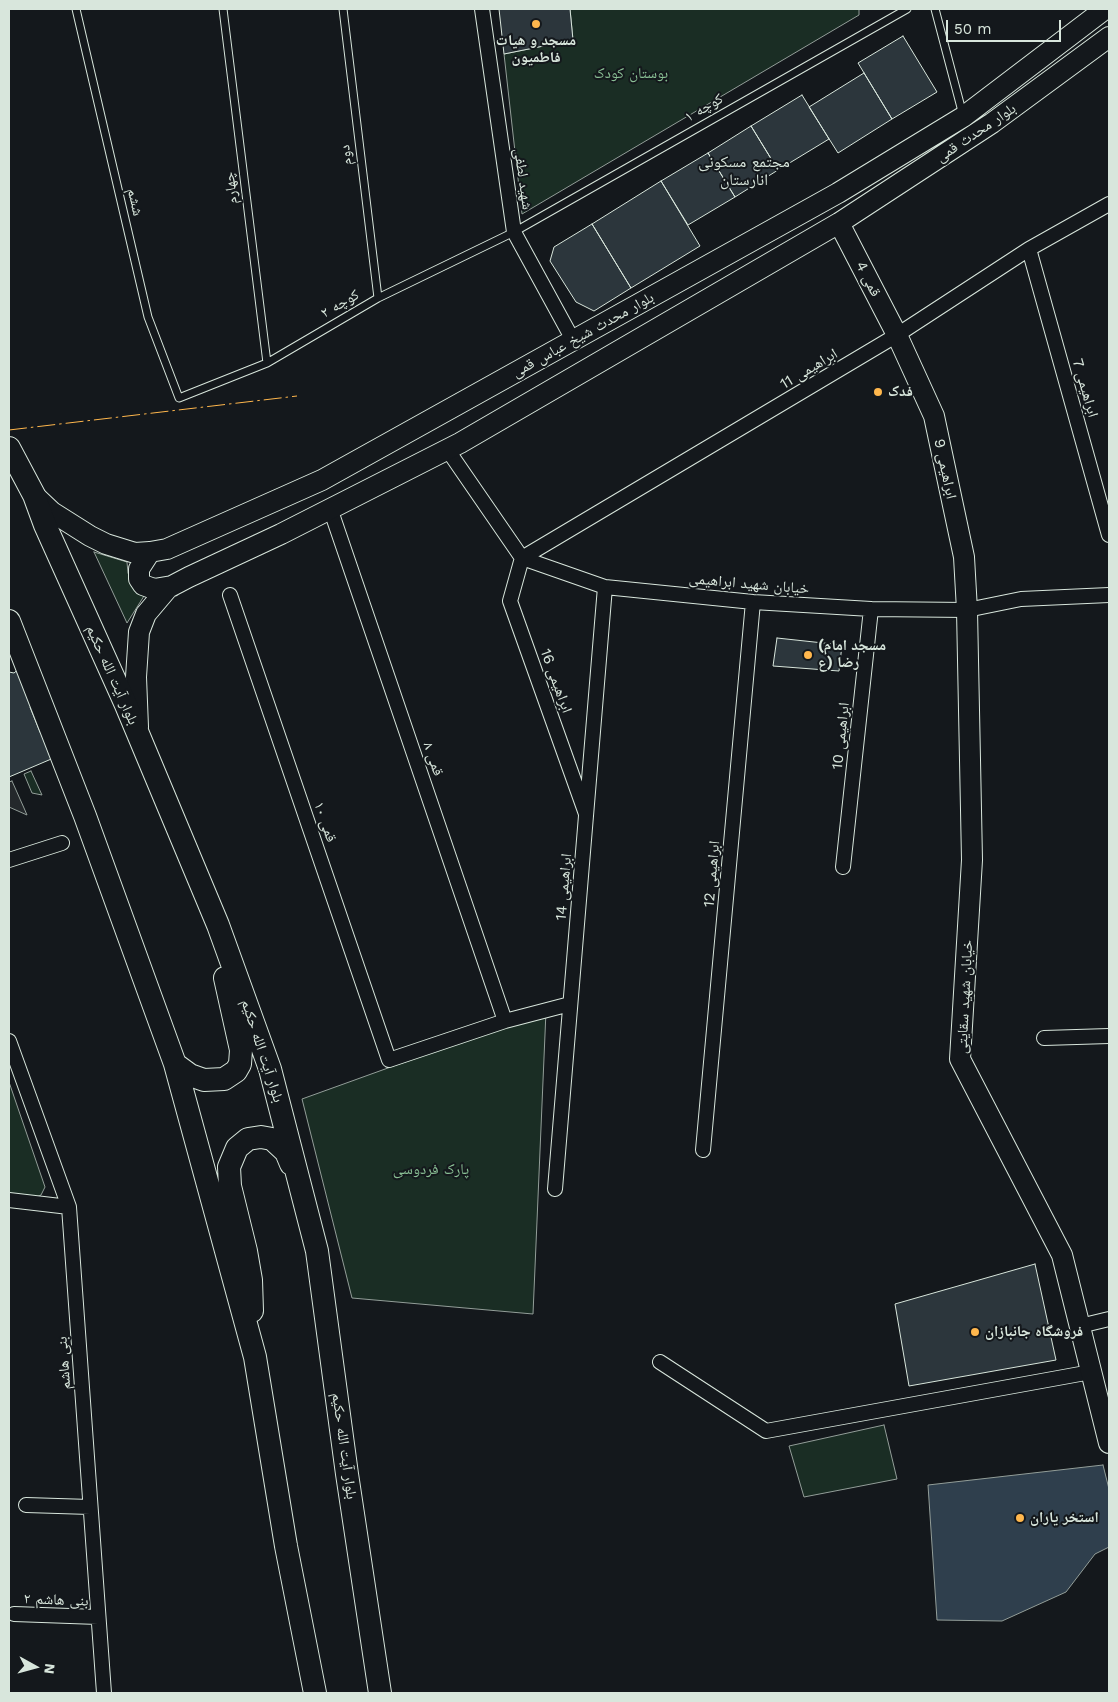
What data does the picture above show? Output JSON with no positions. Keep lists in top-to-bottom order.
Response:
{
  "streets": {
    "main road": [
      "بلوار محدث قمی",
      "قمی 4",
      "بلوار محدث شیخ عباس قمی",
      "ابراهیمی 9",
      "بلوار آیت الله حکیم",
      "خیابان شهید سقایتی"
    ],
    "street": [
      "شهید لطفی",
      "ابراهیمی 11",
      "ابراهیمی 7",
      "خیابان شهید ابراهیمی",
      "ابراهیمی 16",
      "ابراهیمی 10",
      "قمی ۸",
      "قمی ۱۰",
      "ابراهیمی 12",
      "ابراهیمی 14",
      "بنی هاشم",
      "بنی هاشم ۲"
    ],
    "lane": [
      "کوچه ۱",
      "دوم",
      "چهارم",
      "ششم",
      "کوچه ۲"
    ]
  },
  "crossings": [
    ["کوچه ۱", "شهید لطفی"],
    ["کوچه ۱", "کوچه ۲"],
    ["بلوار محدث قمی", "قمی 4"],
    ["بلوار محدث قمی", "بلوار محدث شیخ عباس قمی"],
    ["دوم", "کوچه ۲"],
    ["شهید لطفی", "کوچه ۲"],
    ["شهید لطفی", "بلوار محدث شیخ عباس قمی"],
    ["چهارم", "کوچه ۲"],
    ["ششم", "کوچه ۲"],
    ["قمی 4", "بلوار محدث شیخ عباس قمی"],
    ["قمی 4", "ابراهیمی 11"],
    ["قمی 4", "ابراهیمی 9"],
    ["بلوار محدث شیخ عباس قمی", "بلوار آیت الله حکیم"],
    ["بلوار محدث شیخ عباس قمی", "قمی ۸"],
    ["ابراهیمی 11", "ابراهیمی 7"],
    ["ابراهیمی 11", "ابراهیمی 9"],
    ["ابراهیمی 11", "خیابان شهید ابراهیمی"],
    ["ابراهیمی 11", "ابراهیمی 16"],
    ["ابراهیمی 9", "خیابان شهید ابراهیمی"],
    ["ابراهیمی 9", "خیابان شهید سقایتی"],
    ["خیابان شهید ابراهیمی", "ابراهیمی 16"],
    ["خیابان شهید ابراهیمی", "ابراهیمی 10"],
    ["خیابان شهید ابراهیمی", "ابراهیمی 12"],
    ["خیابان شهید ابراهیمی", "ابراهیمی 14"],
    ["خیابان شهید ابراهیمی", "خیابان شهید سقایتی"],
    ["ابراهیمی 16", "ابراهیمی 14"],
    ["قمی ۸", "قمی ۱۰"],
    ["بنی هاشم", "بنی هاشم ۲"]
  ],
  "districts": ["مجتمع مسکونی انارستان"],
  "parks": ["بوستان کودک", "پارک فردوسی"],
  "places": [
    "مسجد و هیات فاطمیون",
    "فدک",
    "(مسجد امام رضا (ع",
    "فروشگاه جانبازان",
    "استخر یاران"
  ],
  "scale_bar": "50 m",
  "north": "right"
}
